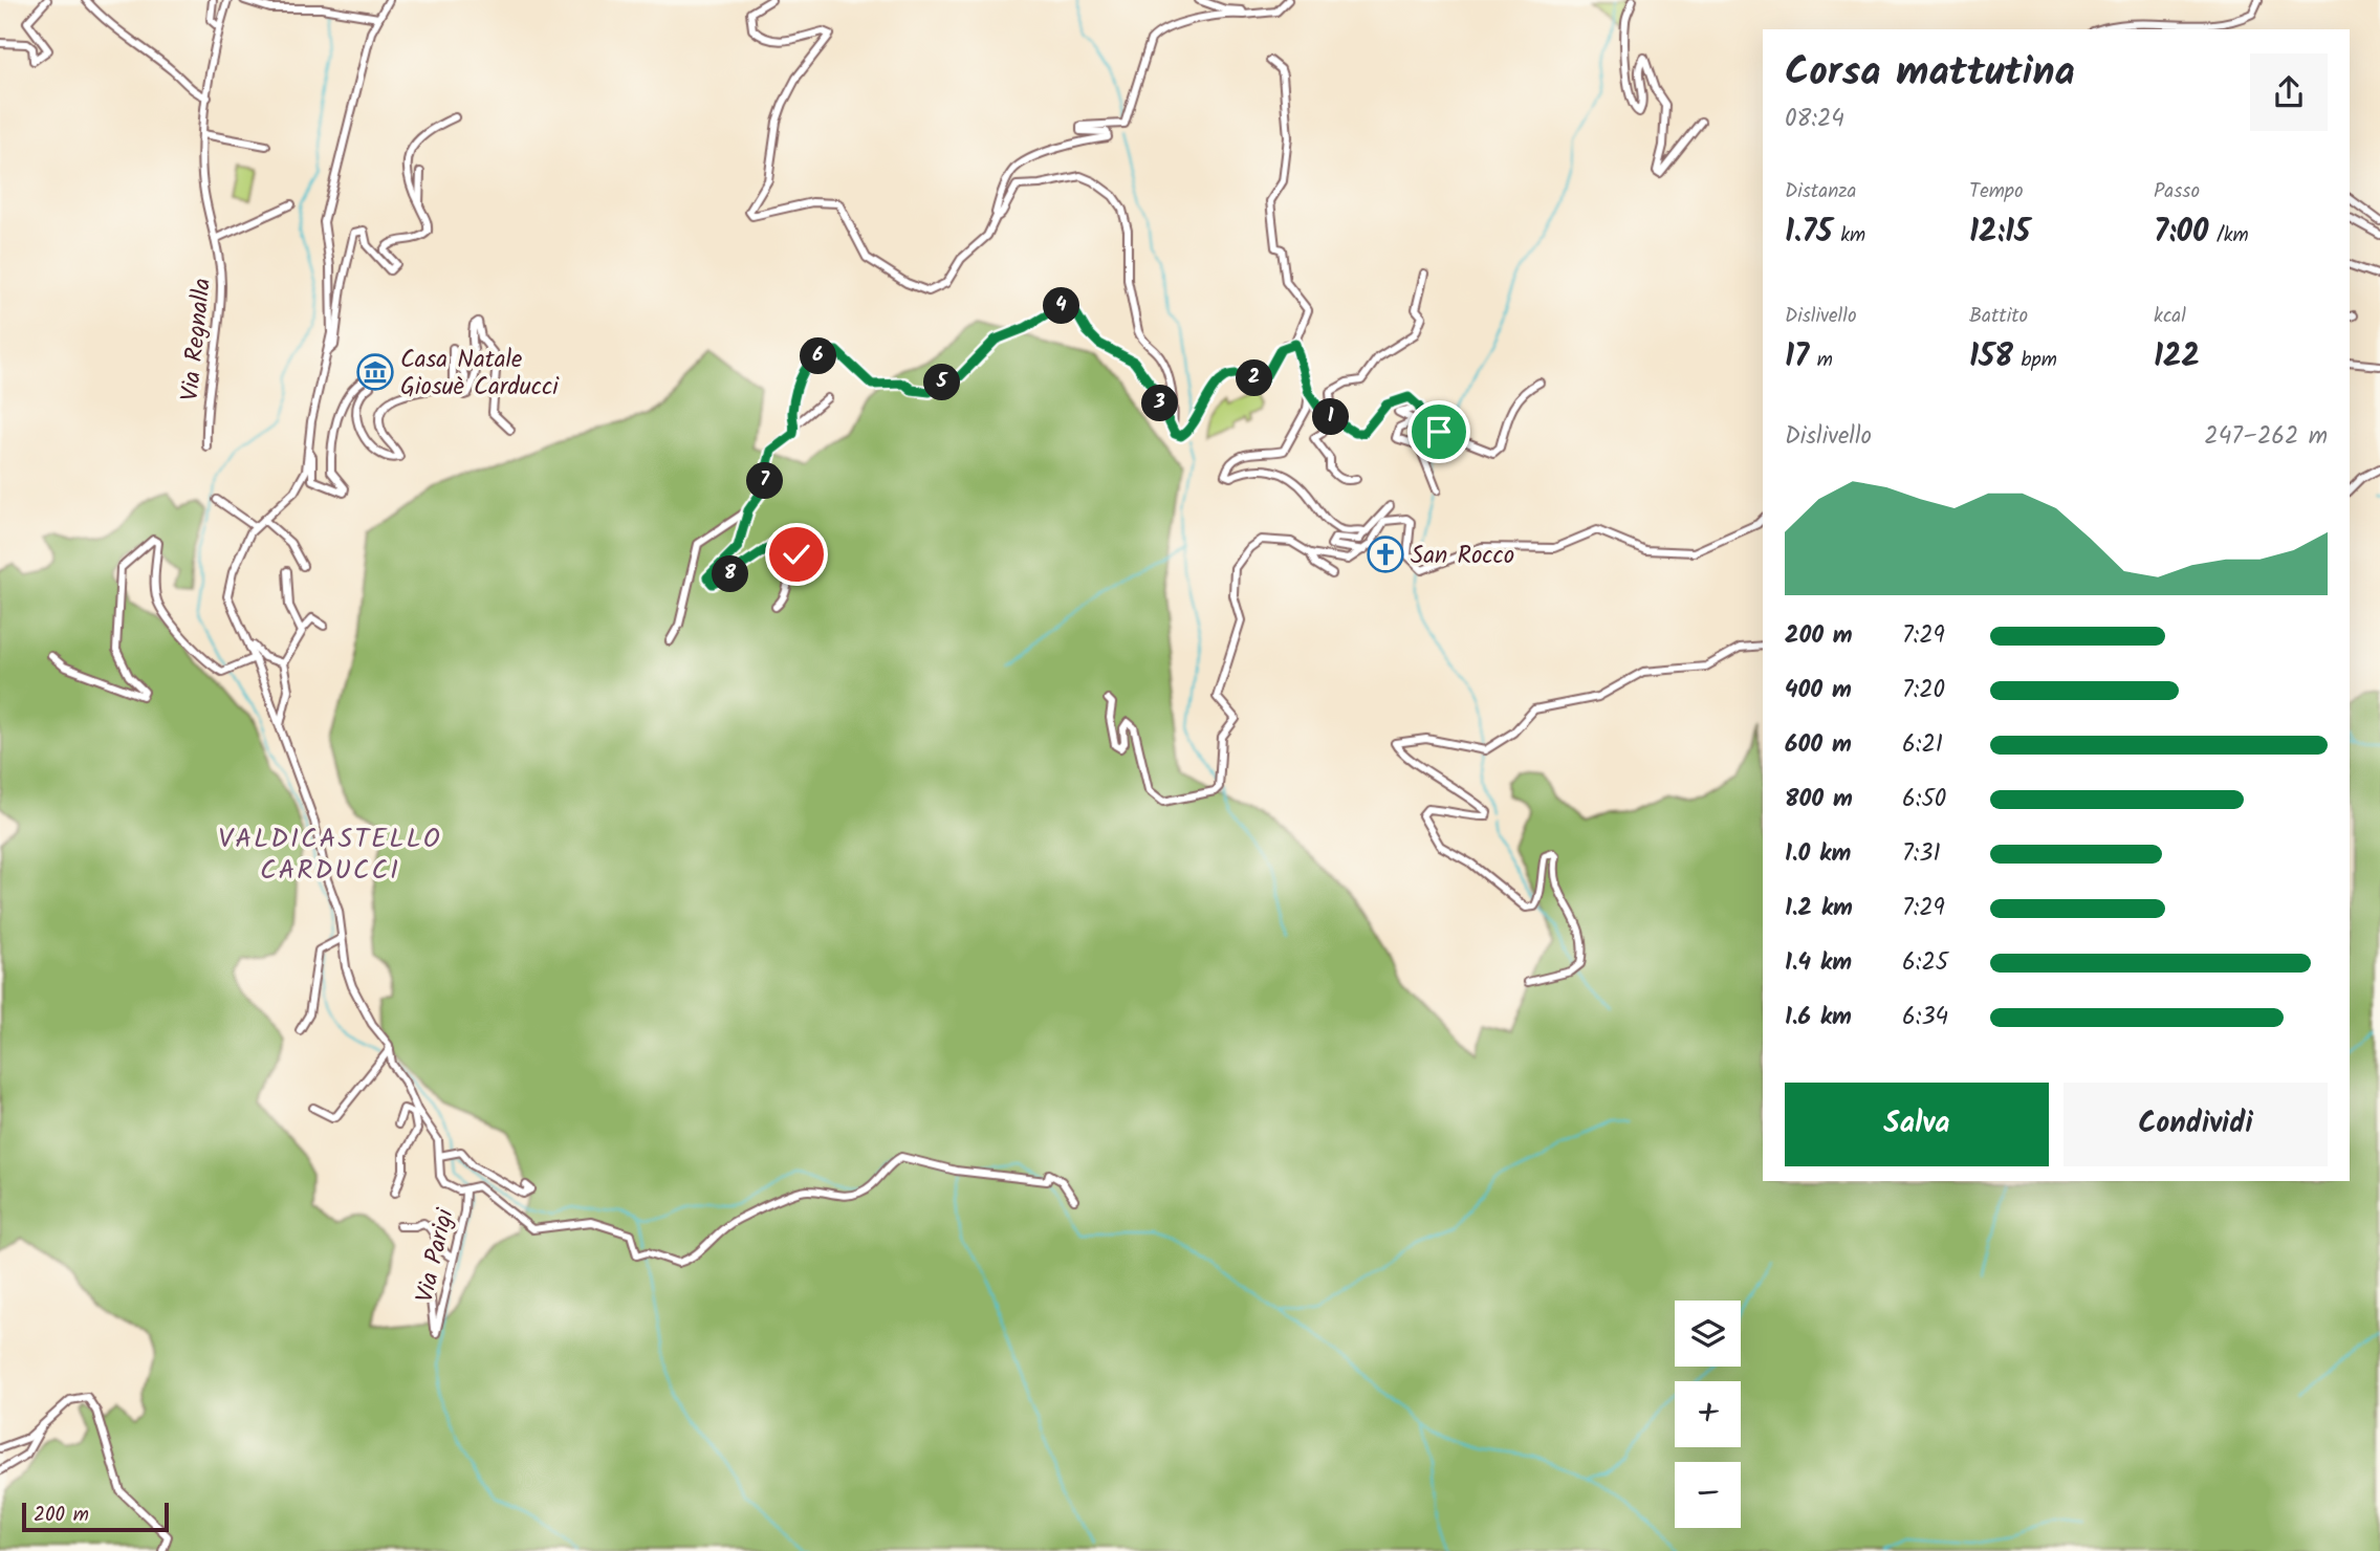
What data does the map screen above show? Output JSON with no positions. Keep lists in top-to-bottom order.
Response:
{
  "streets": {
    "street": ["Via Regnalla", "Via Parigi"]
  },
  "districts": ["VALDICASTELLO CARDUCCI"],
  "places": {
    "museum": ["Casa Natale Giosuè Carducci"],
    "church": ["San Rocco"]
  },
  "scale_bar": "200 m",
  "page": {
    "heading": ["Corsa mattutina", "08:24"],
    "stats": [
      ["Distanza", "1.75 km"],
      ["Tempo", "12:15"],
      ["Passo", "7:00 /km"],
      ["Dislivello", "17 m"],
      ["Battito", "158 bpm"],
      ["kcal", "122"]
    ],
    "pins": [
      "4",
      "6",
      "2",
      "5",
      "3",
      "1",
      "7",
      "8"
    ],
    "chart": ["Dislivello", "247–262 m"],
    "list": [
      {
        "name": "200 m",
        "note": "7:29"
      },
      {
        "name": "400 m",
        "note": "7:20"
      },
      {
        "name": "600 m",
        "note": "6:21"
      },
      {
        "name": "800 m",
        "note": "6:50"
      },
      {
        "name": "1.0 km",
        "note": "7:31"
      },
      {
        "name": "1.2 km",
        "note": "7:29"
      },
      {
        "name": "1.4 km",
        "note": "6:25"
      },
      {
        "name": "1.6 km",
        "note": "6:34"
      }
    ],
    "buttons": ["Salva", "Condividi"],
    "map_buttons": ["+", "−"],
    "scale": "200 m"
  }
}
